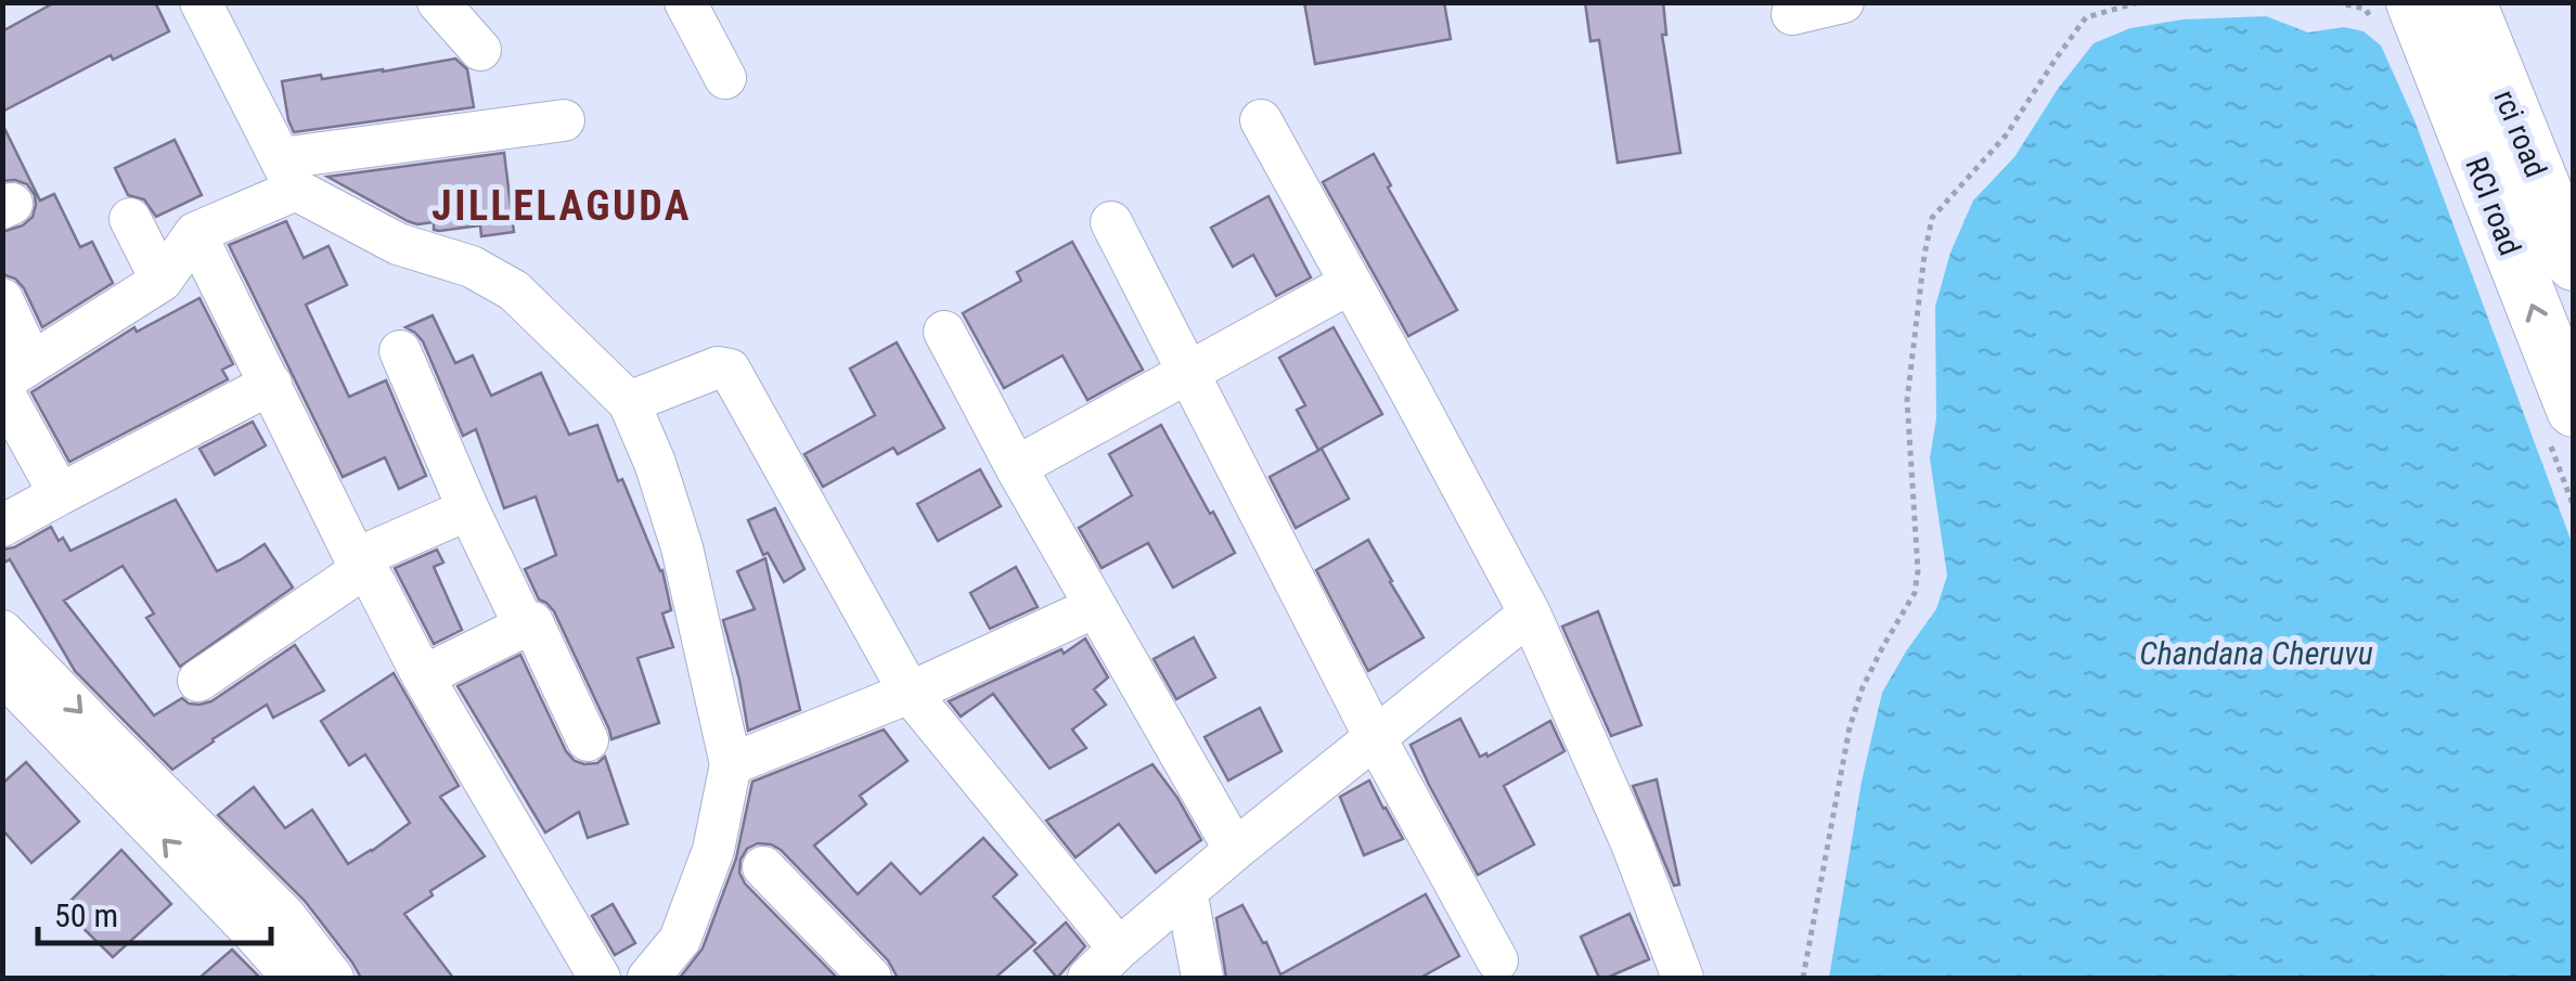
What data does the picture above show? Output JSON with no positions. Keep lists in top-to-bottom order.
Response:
{
  "streets": {
    "main road": ["rci road", "RCI road"]
  },
  "one_way": ["RCI road"],
  "districts": ["JILLELAGUDA"],
  "water": ["Chandana Cheruvu"],
  "scale_bar": "50 m"
}
